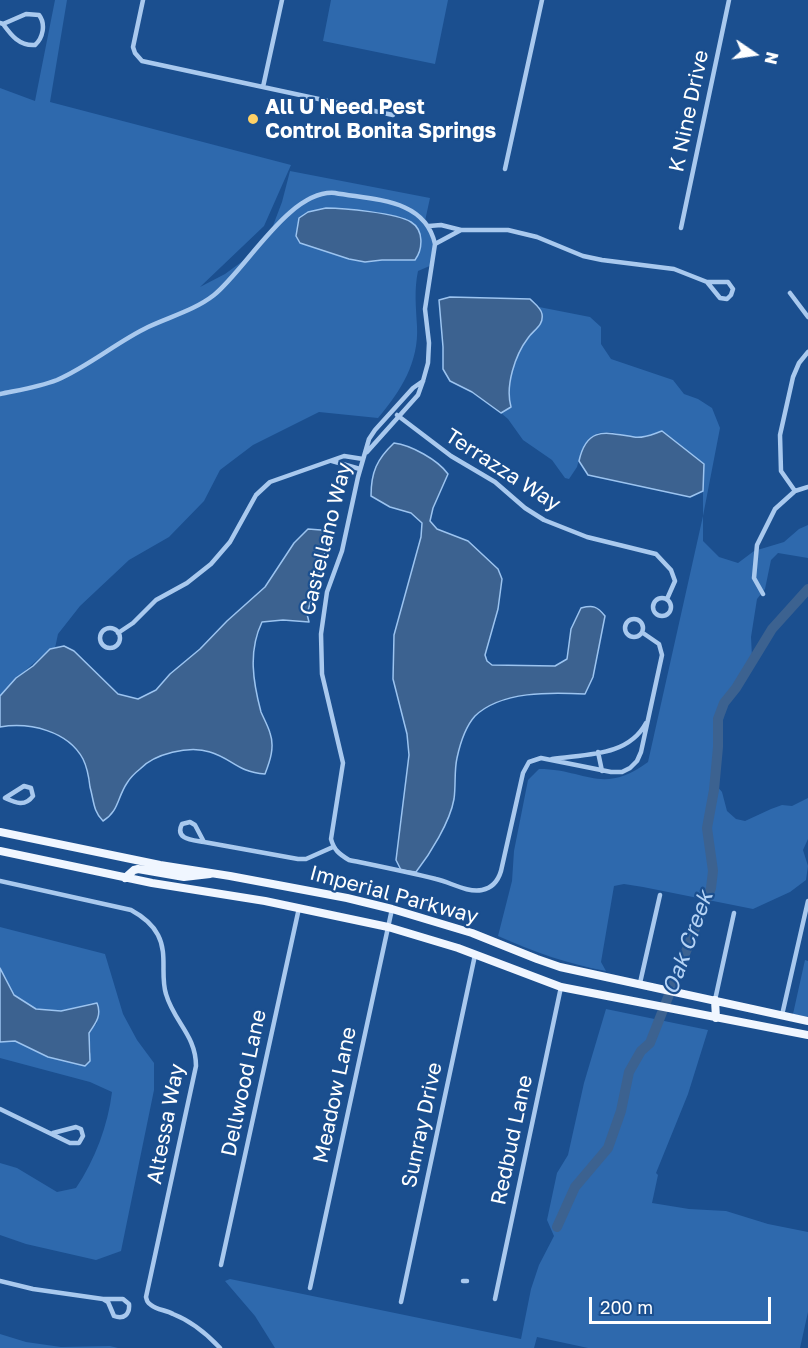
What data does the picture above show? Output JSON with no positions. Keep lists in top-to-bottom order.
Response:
{
  "streets": {
    "main road": ["Imperial Parkway"],
    "street": [
      "K Nine Drive",
      "Terrazza Way",
      "Castellano Way",
      "Dellwood Lane",
      "Meadow Lane",
      "Altessa Way",
      "Sunray Drive",
      "Redbud Lane"
    ]
  },
  "crossings": [
    ["Terrazza Way", "Castellano Way"],
    ["Imperial Parkway", "Dellwood Lane"],
    ["Imperial Parkway", "Meadow Lane"],
    ["Imperial Parkway", "Sunray Drive"],
    ["Imperial Parkway", "Redbud Lane"]
  ],
  "water": ["Oak Creek"],
  "places": ["All U Need Pest Control Bonita Springs"],
  "scale_bar": "200 m",
  "north": "right"
}
